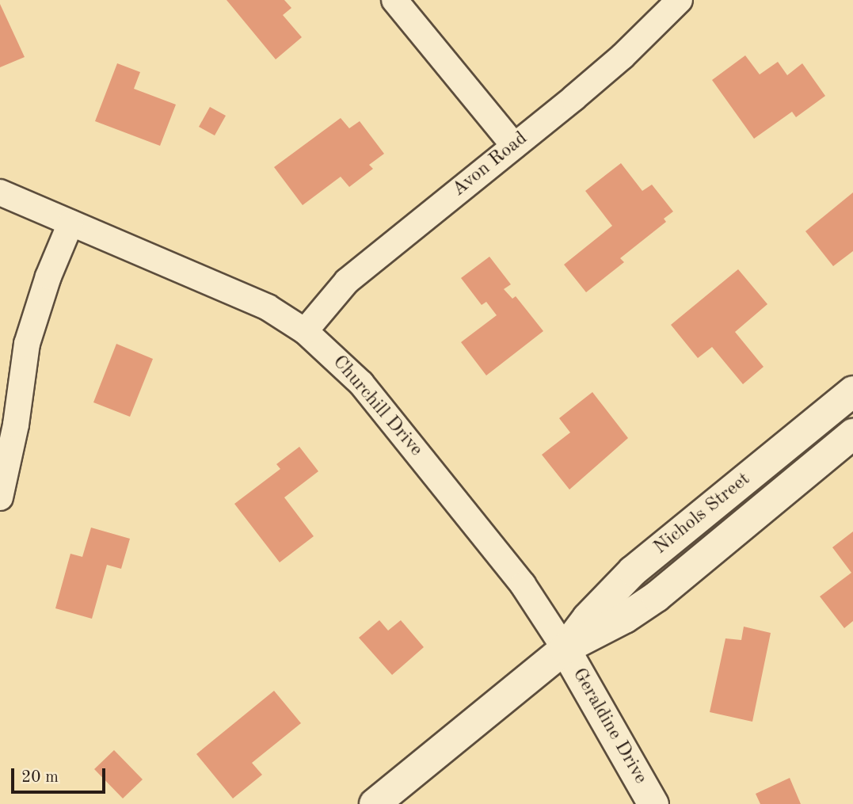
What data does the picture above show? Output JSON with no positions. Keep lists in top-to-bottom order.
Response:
{
  "streets": {
    "main road": ["Nichols Street", "Geraldine Drive"],
    "street": ["Avon Road", "Churchill Drive"]
  },
  "crossings": [
    ["Avon Road", "Churchill Drive"],
    ["Churchill Drive", "Nichols Street"],
    ["Churchill Drive", "Geraldine Drive"],
    ["Nichols Street", "Geraldine Drive"]
  ],
  "scale_bar": "20 m"
}
